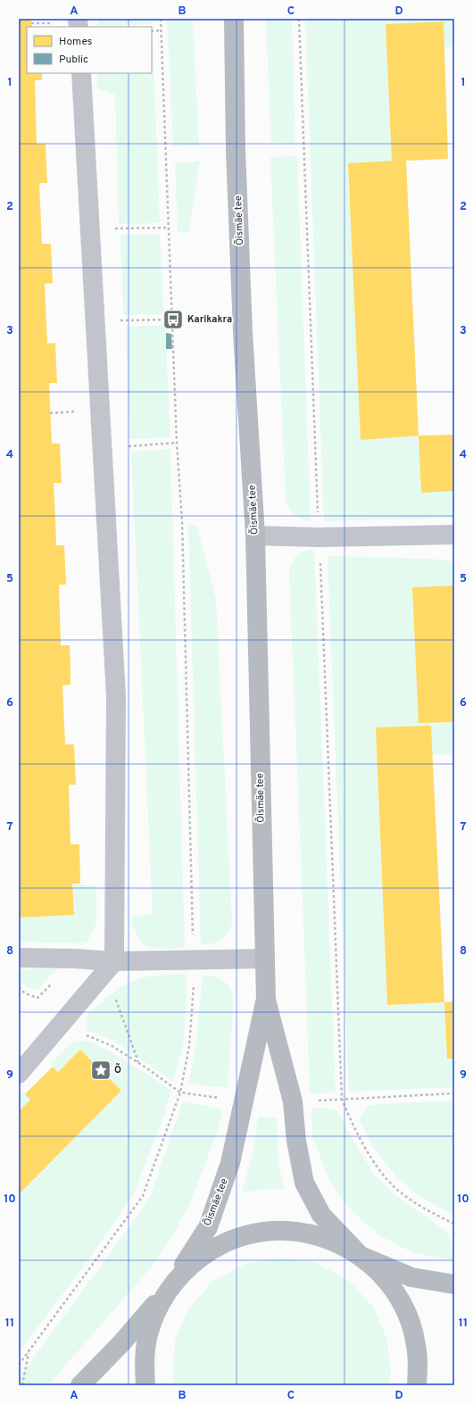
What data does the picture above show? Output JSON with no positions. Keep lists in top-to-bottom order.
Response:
{
  "streets": {
    "main road": ["Õismäe tee"]
  },
  "places": {
    "bus stop": ["Karikakra"],
    "place": ["Õ"]
  },
  "legend": ["Homes", "Public"],
  "grid": {
    "columns": [
      "A",
      "B",
      "C",
      "D"
    ],
    "rows": [
      "1",
      "2",
      "3",
      "4",
      "5",
      "6",
      "7",
      "8",
      "9",
      "10",
      "11"
    ]
  }
}
